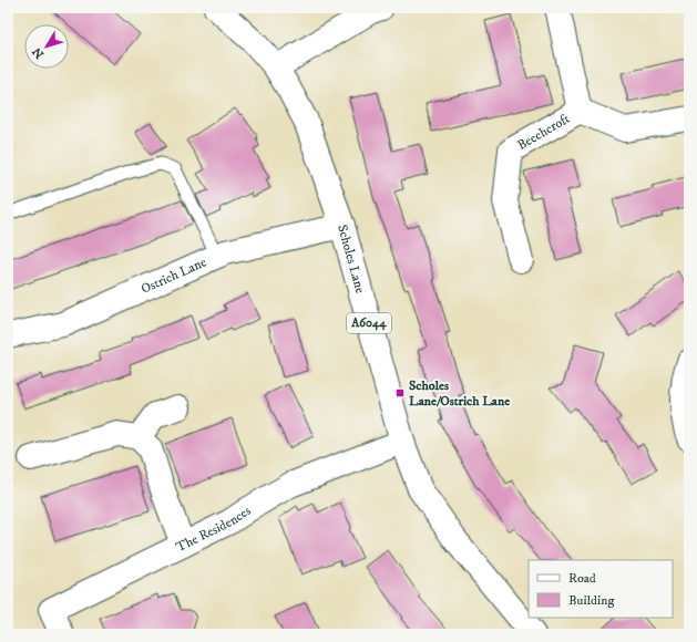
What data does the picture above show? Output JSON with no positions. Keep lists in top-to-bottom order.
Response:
{
  "streets": {
    "street": [
      "Beechcroft",
      "Scholes Lane",
      "Ostrich Lane",
      "A6044",
      "The Residences"
    ]
  },
  "crossings": [
    ["Scholes Lane", "Ostrich Lane"],
    ["Scholes Lane", "The Residences"]
  ],
  "places": {
    "transit": ["Scholes Lane/Ostrich Lane"]
  },
  "legend": ["Road", "Building"],
  "north": "bottom left"
}
